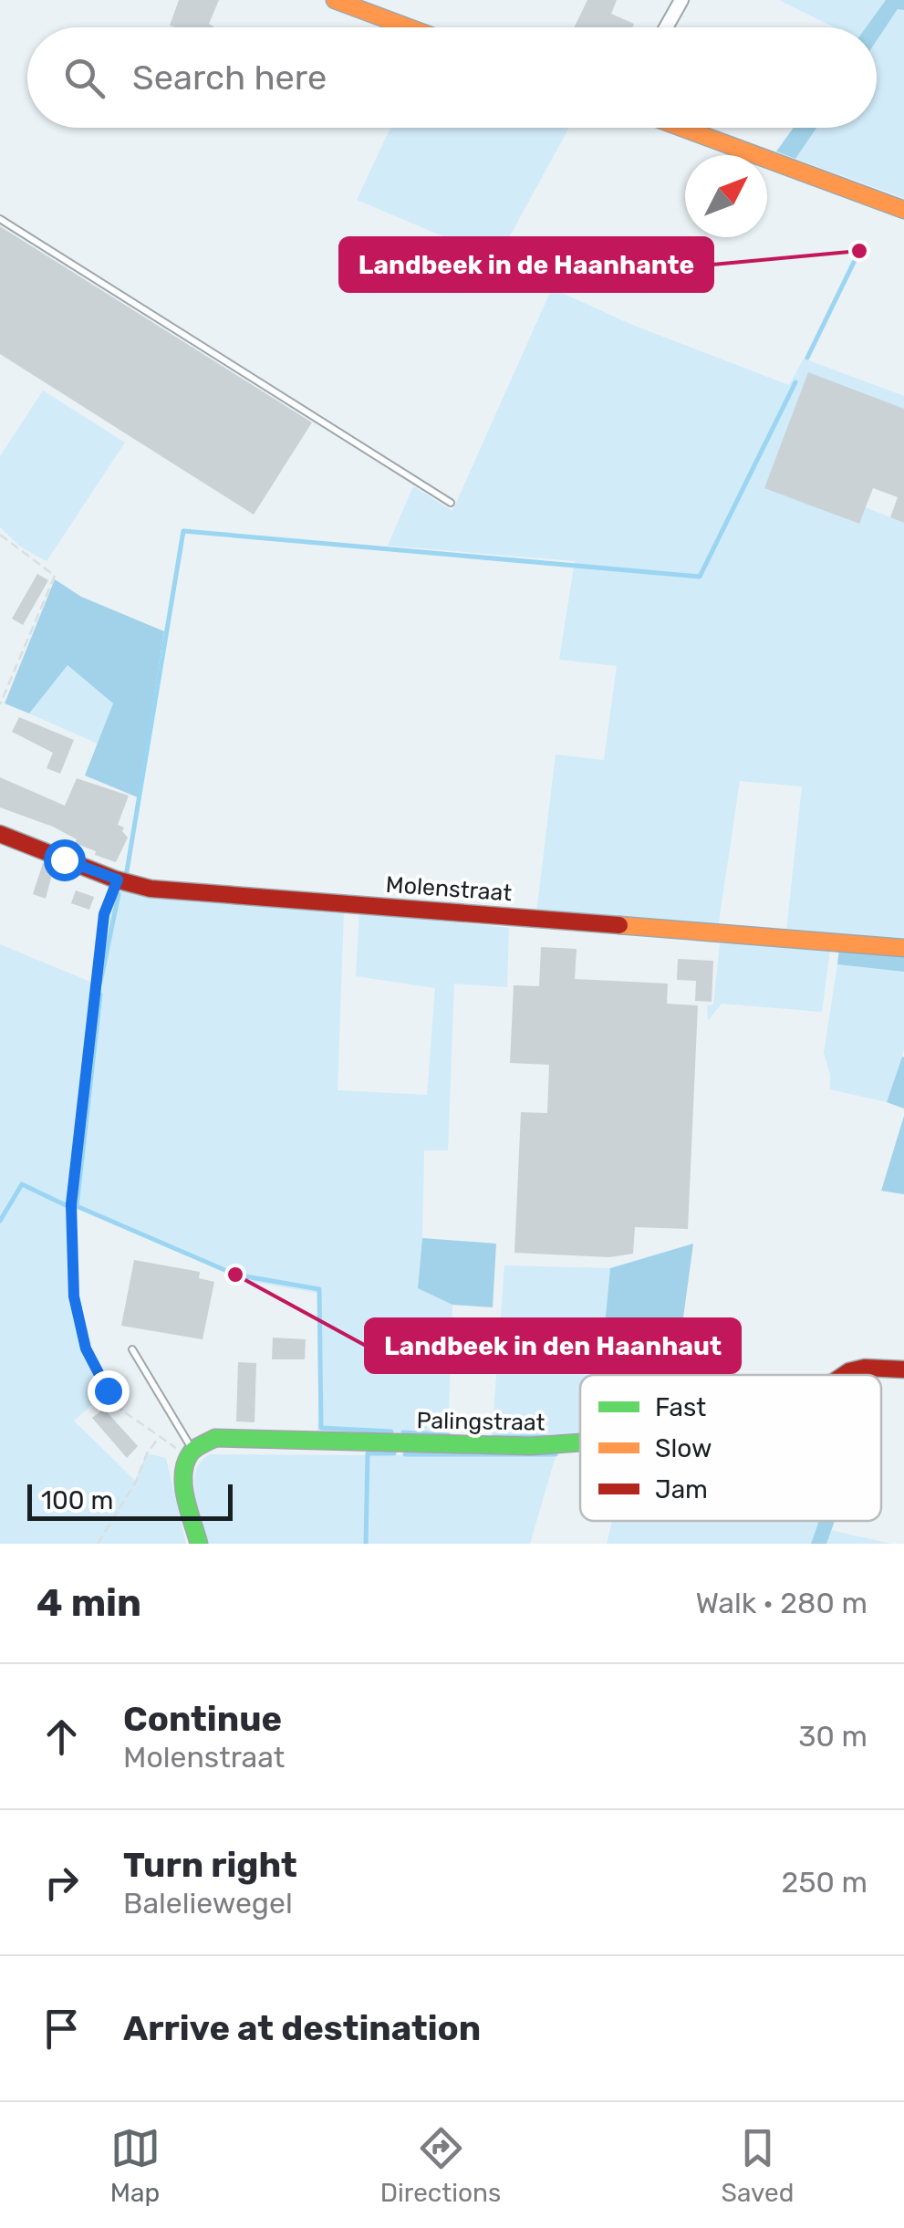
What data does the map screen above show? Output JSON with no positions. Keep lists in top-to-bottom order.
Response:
{
  "streets": {
    "street": ["Molenstraat", "Palingstraat"]
  },
  "places": ["Landbeek in de Haanhante", "Landbeek in den Haanhaut"],
  "legend": ["Fast", "Slow", "Jam"],
  "scale_bar": "100 m",
  "north": "top right",
  "page": {
    "search": "Search here",
    "scale": "100 m",
    "heading": ["4 min", "Walk · 280 m"],
    "list": [
      ["Continue", "Molenstraat", "30 m"],
      ["Turn right", "Baleliewegel", "250 m"],
      "Arrive at destination"
    ],
    "nav": ["Map", "Directions", "Saved"]
  }
}
